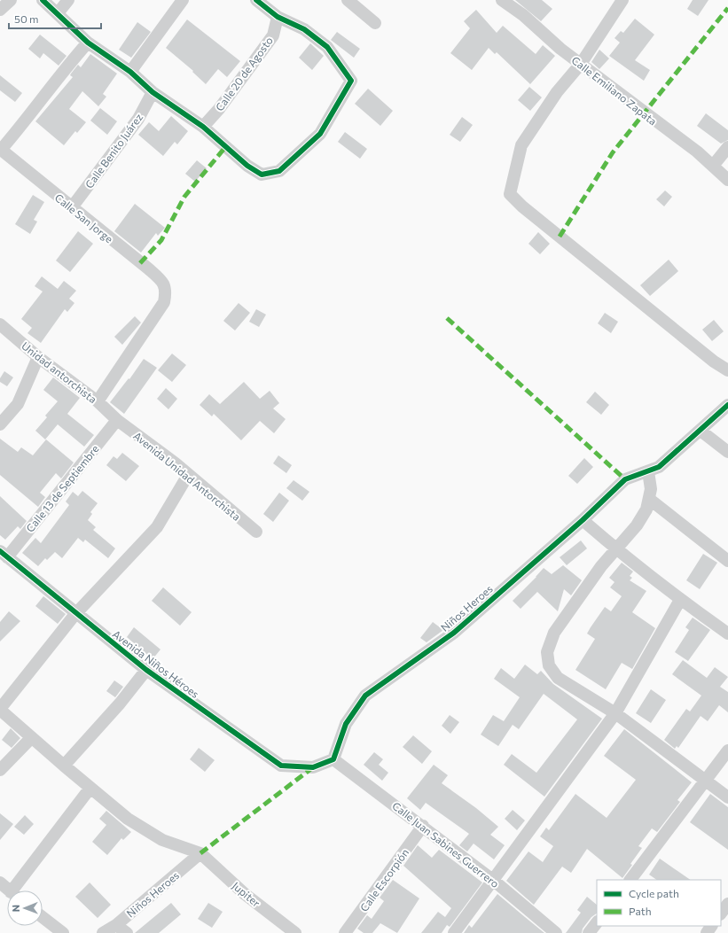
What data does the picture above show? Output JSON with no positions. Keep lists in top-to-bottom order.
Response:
{
  "streets": {
    "street": [
      "Calle 20 de Agosto",
      "Calle Emiliano Zapata",
      "Calle Benito Juárez",
      "Calle San Jorge",
      "Unidad antorchista",
      "Avenida Unidad Antorchista",
      "Calle 13 de Septiembre",
      "Niños Heroes",
      "Avenida Niños Héroes",
      "Calle Juan Sabines Guerrero",
      "Calle Escorpión",
      "Jupiter"
    ]
  },
  "crossings": [
    ["Calle Benito Juárez", "Calle San Jorge"],
    ["Calle San Jorge", "Unidad antorchista"],
    ["Unidad antorchista", "Avenida Unidad Antorchista"],
    ["Unidad antorchista", "Calle 13 de Septiembre"],
    ["Avenida Unidad Antorchista", "Calle 13 de Septiembre"],
    ["Calle 13 de Septiembre", "Avenida Niños Héroes"],
    ["Niños Heroes", "Avenida Niños Héroes"],
    ["Niños Heroes", "Calle Juan Sabines Guerrero"],
    ["Niños Heroes", "Jupiter"],
    ["Avenida Niños Héroes", "Calle Juan Sabines Guerrero"],
    ["Calle Juan Sabines Guerrero", "Calle Escorpión"]
  ],
  "legend": ["Cycle path", "Path"],
  "scale_bar": "50 m",
  "north": "left"
}
